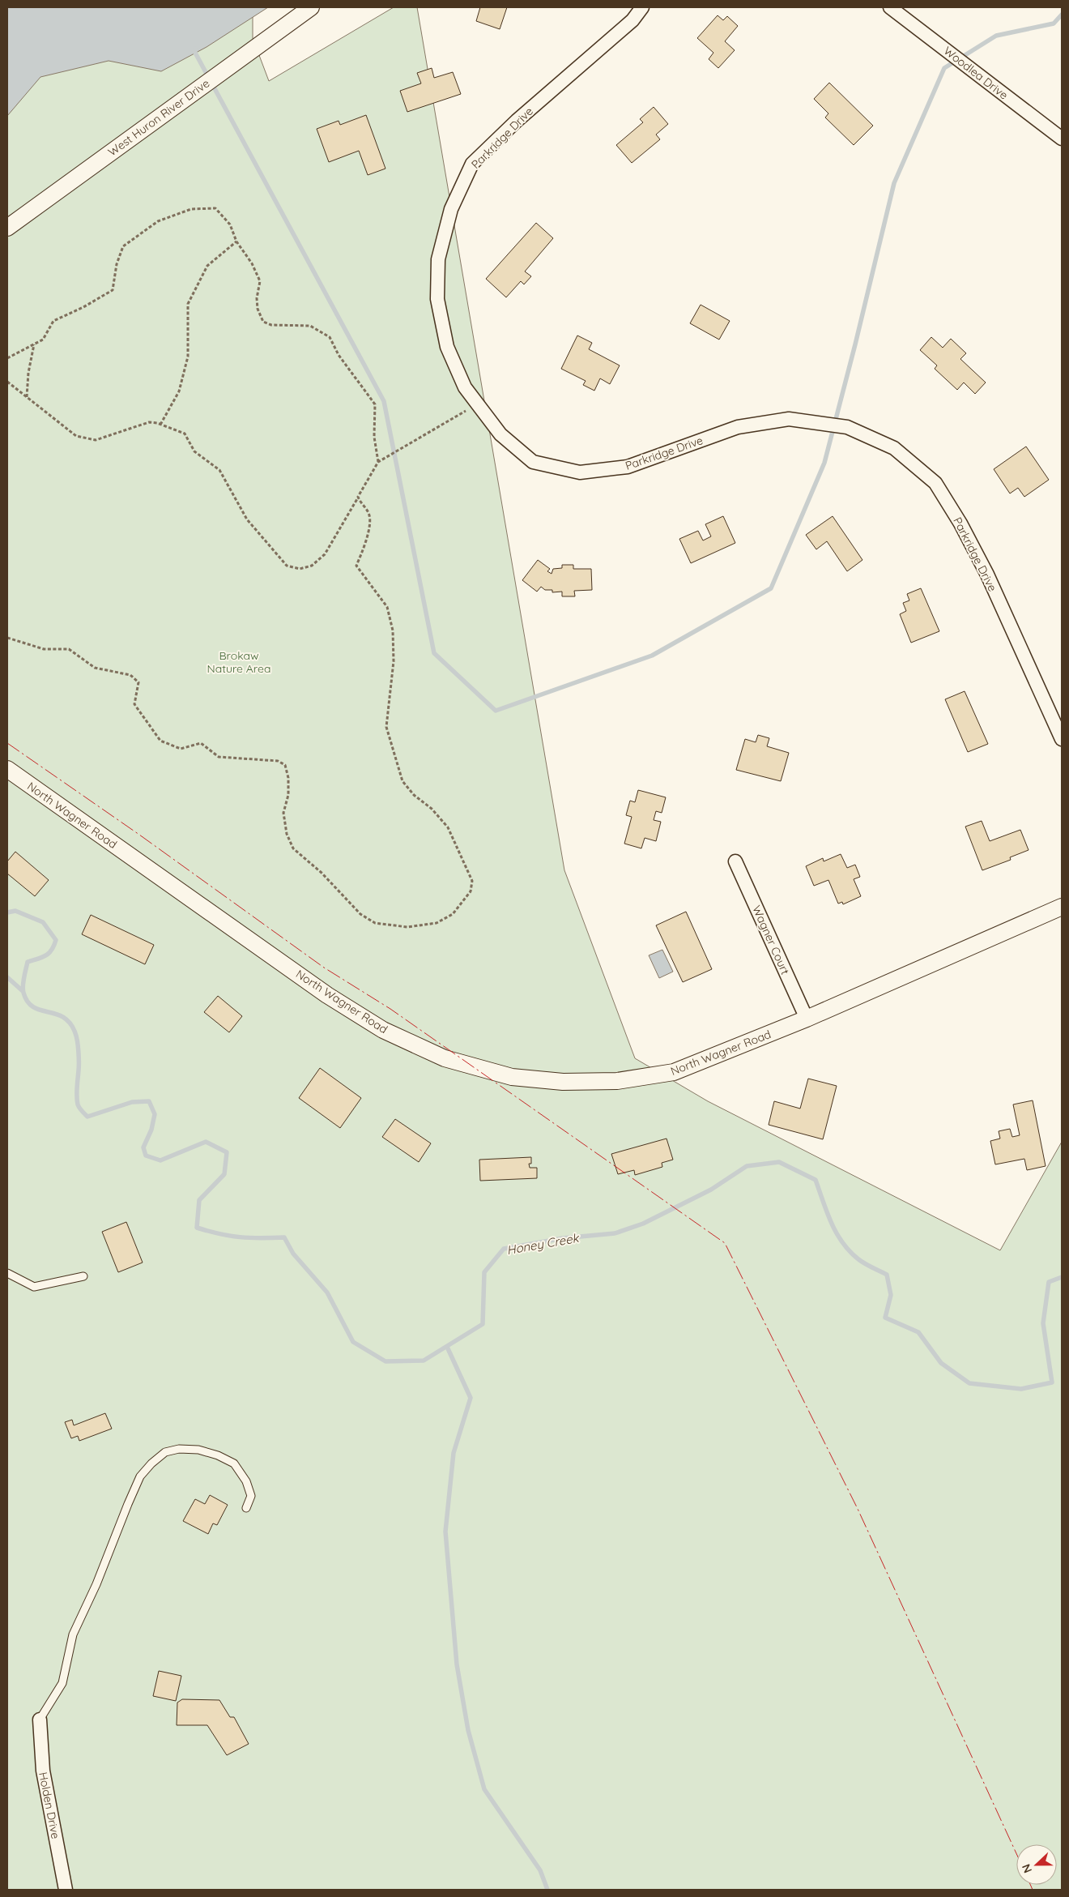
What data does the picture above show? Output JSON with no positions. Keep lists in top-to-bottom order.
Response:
{
  "streets": {
    "street": [
      "Woodlea Drive",
      "West Huron River Drive",
      "Parkridge Drive",
      "North Wagner Road",
      "Wagner Court",
      "Holden Drive"
    ]
  },
  "crossings": [
    ["North Wagner Road", "Wagner Court"]
  ],
  "water": ["Honey Creek"],
  "parks": ["Brokaw Nature Area"],
  "north": "left"
}
